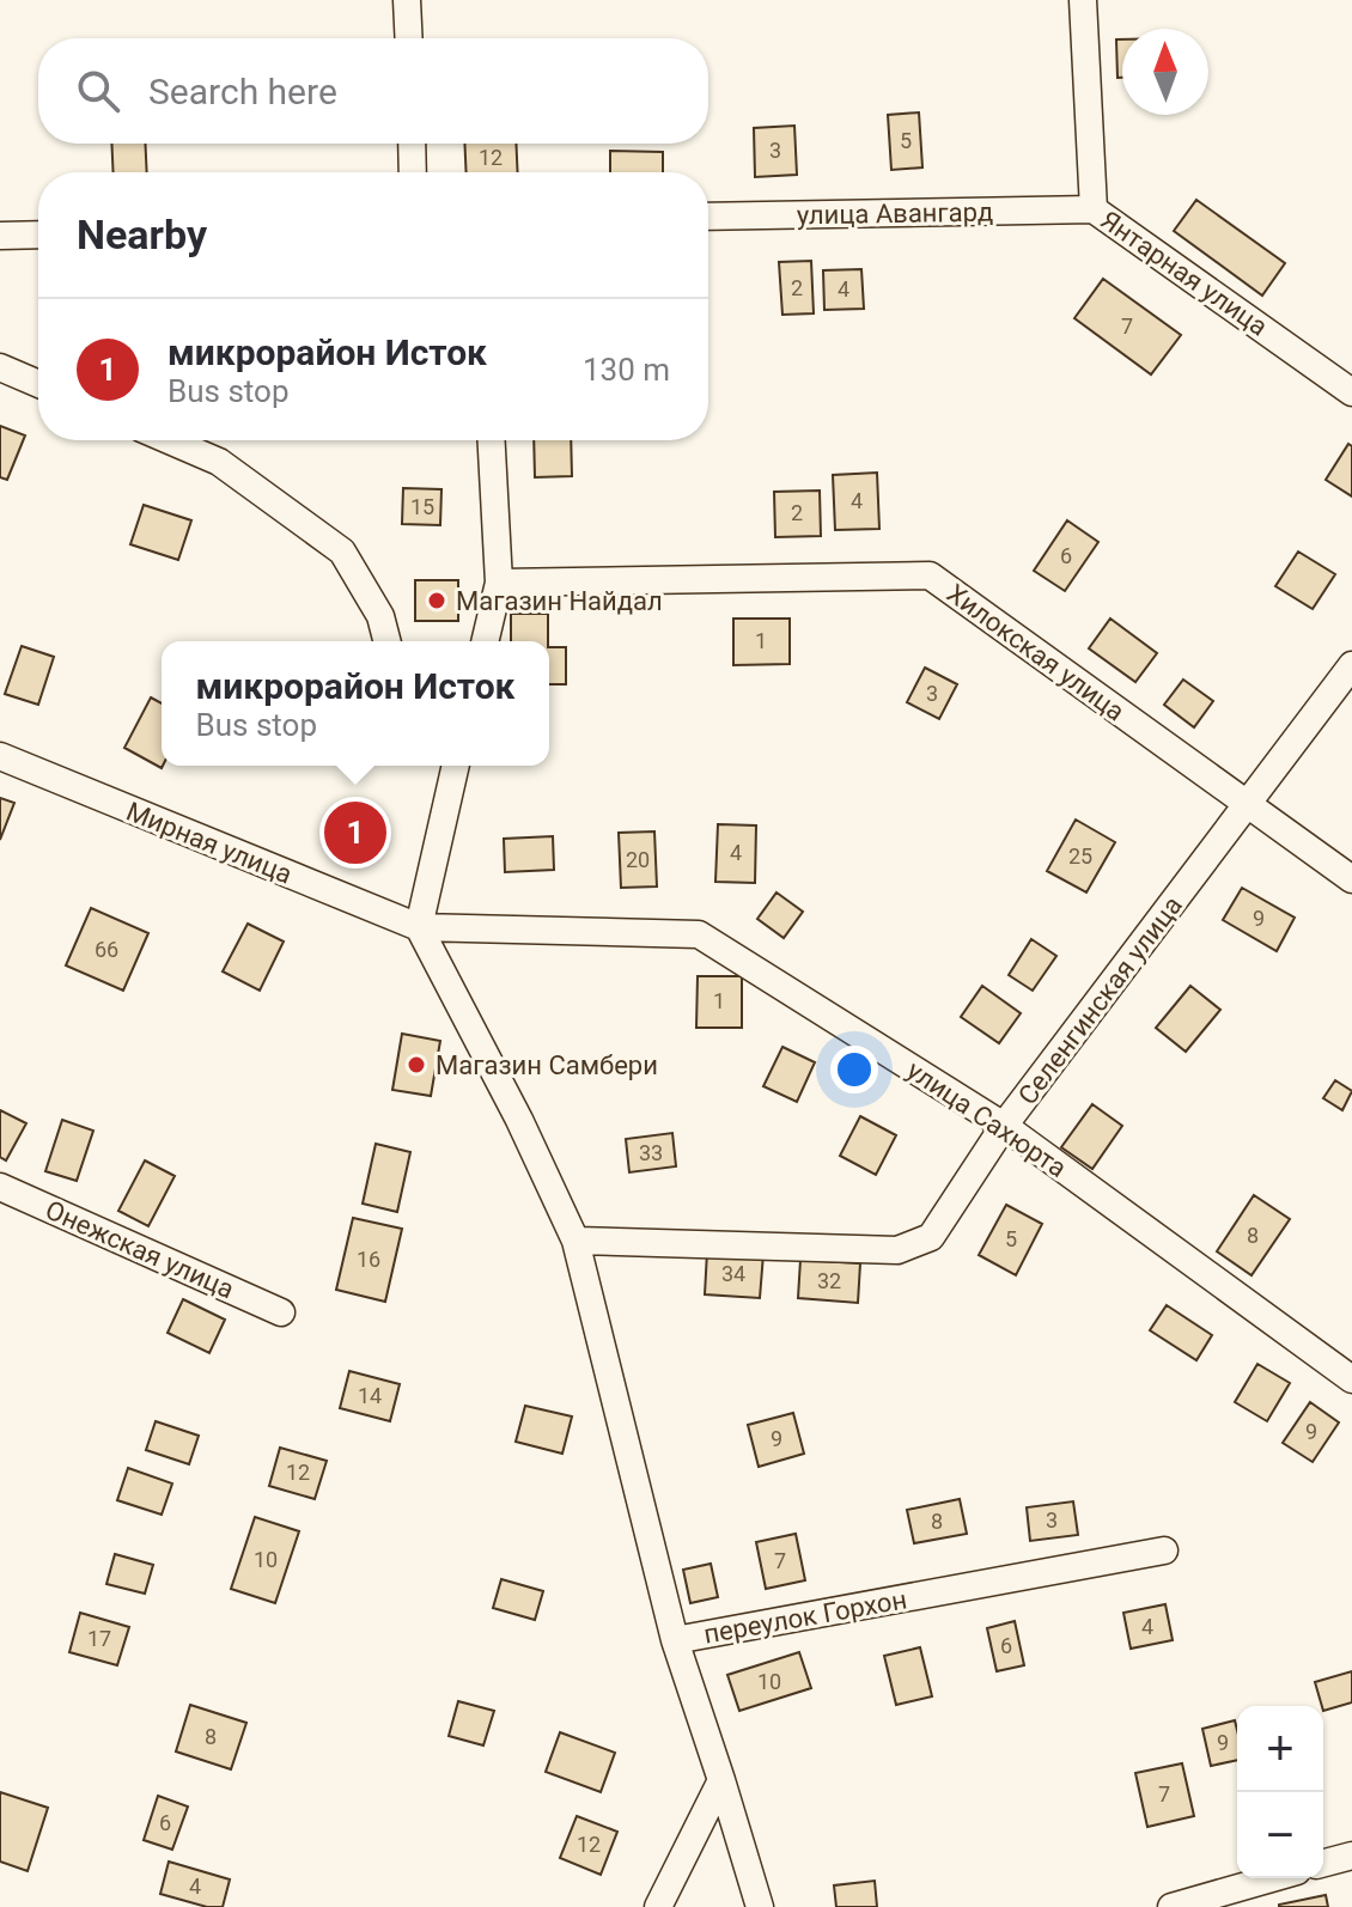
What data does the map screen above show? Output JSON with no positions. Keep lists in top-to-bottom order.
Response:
{
  "streets": {
    "street": [
      "улица Авангард",
      "Янтарная улица",
      "Хилокская улица",
      "Мирная улица",
      "Селенгинская улица",
      "улица Сахюрта",
      "Онежская улица",
      "переулок Горхон"
    ]
  },
  "crossings": [
    ["улица Авангард", "Янтарная улица"],
    ["Хилокская улица", "Селенгинская улица"],
    ["Мирная улица", "улица Сахюрта"],
    ["Селенгинская улица", "улица Сахюрта"]
  ],
  "places": ["Магазин Найдал", "Магазин Самбери"],
  "house_numbers": [
    "5",
    "3",
    "12",
    "2",
    "4",
    "7",
    "4",
    "15",
    "2",
    "6",
    "1",
    "3",
    "4",
    "25",
    "20",
    "9",
    "66",
    "1",
    "33",
    "8",
    "5",
    "16",
    "34",
    "32",
    "14",
    "9",
    "9",
    "12",
    "3",
    "8",
    "10",
    "7",
    "4",
    "17",
    "6",
    "10",
    "8",
    "9",
    "7",
    "6",
    "12",
    "4"
  ],
  "north": "top",
  "page": {
    "search": "Search here",
    "heading": "Nearby",
    "list": [
      {
        "mark": "1",
        "name": "микрорайон Исток",
        "note": "Bus stop",
        "value": "130 m"
      }
    ],
    "popup": ["микрорайон Исток", "Bus stop"],
    "pins": "1",
    "map_buttons": ["+", "−"]
  }
}
